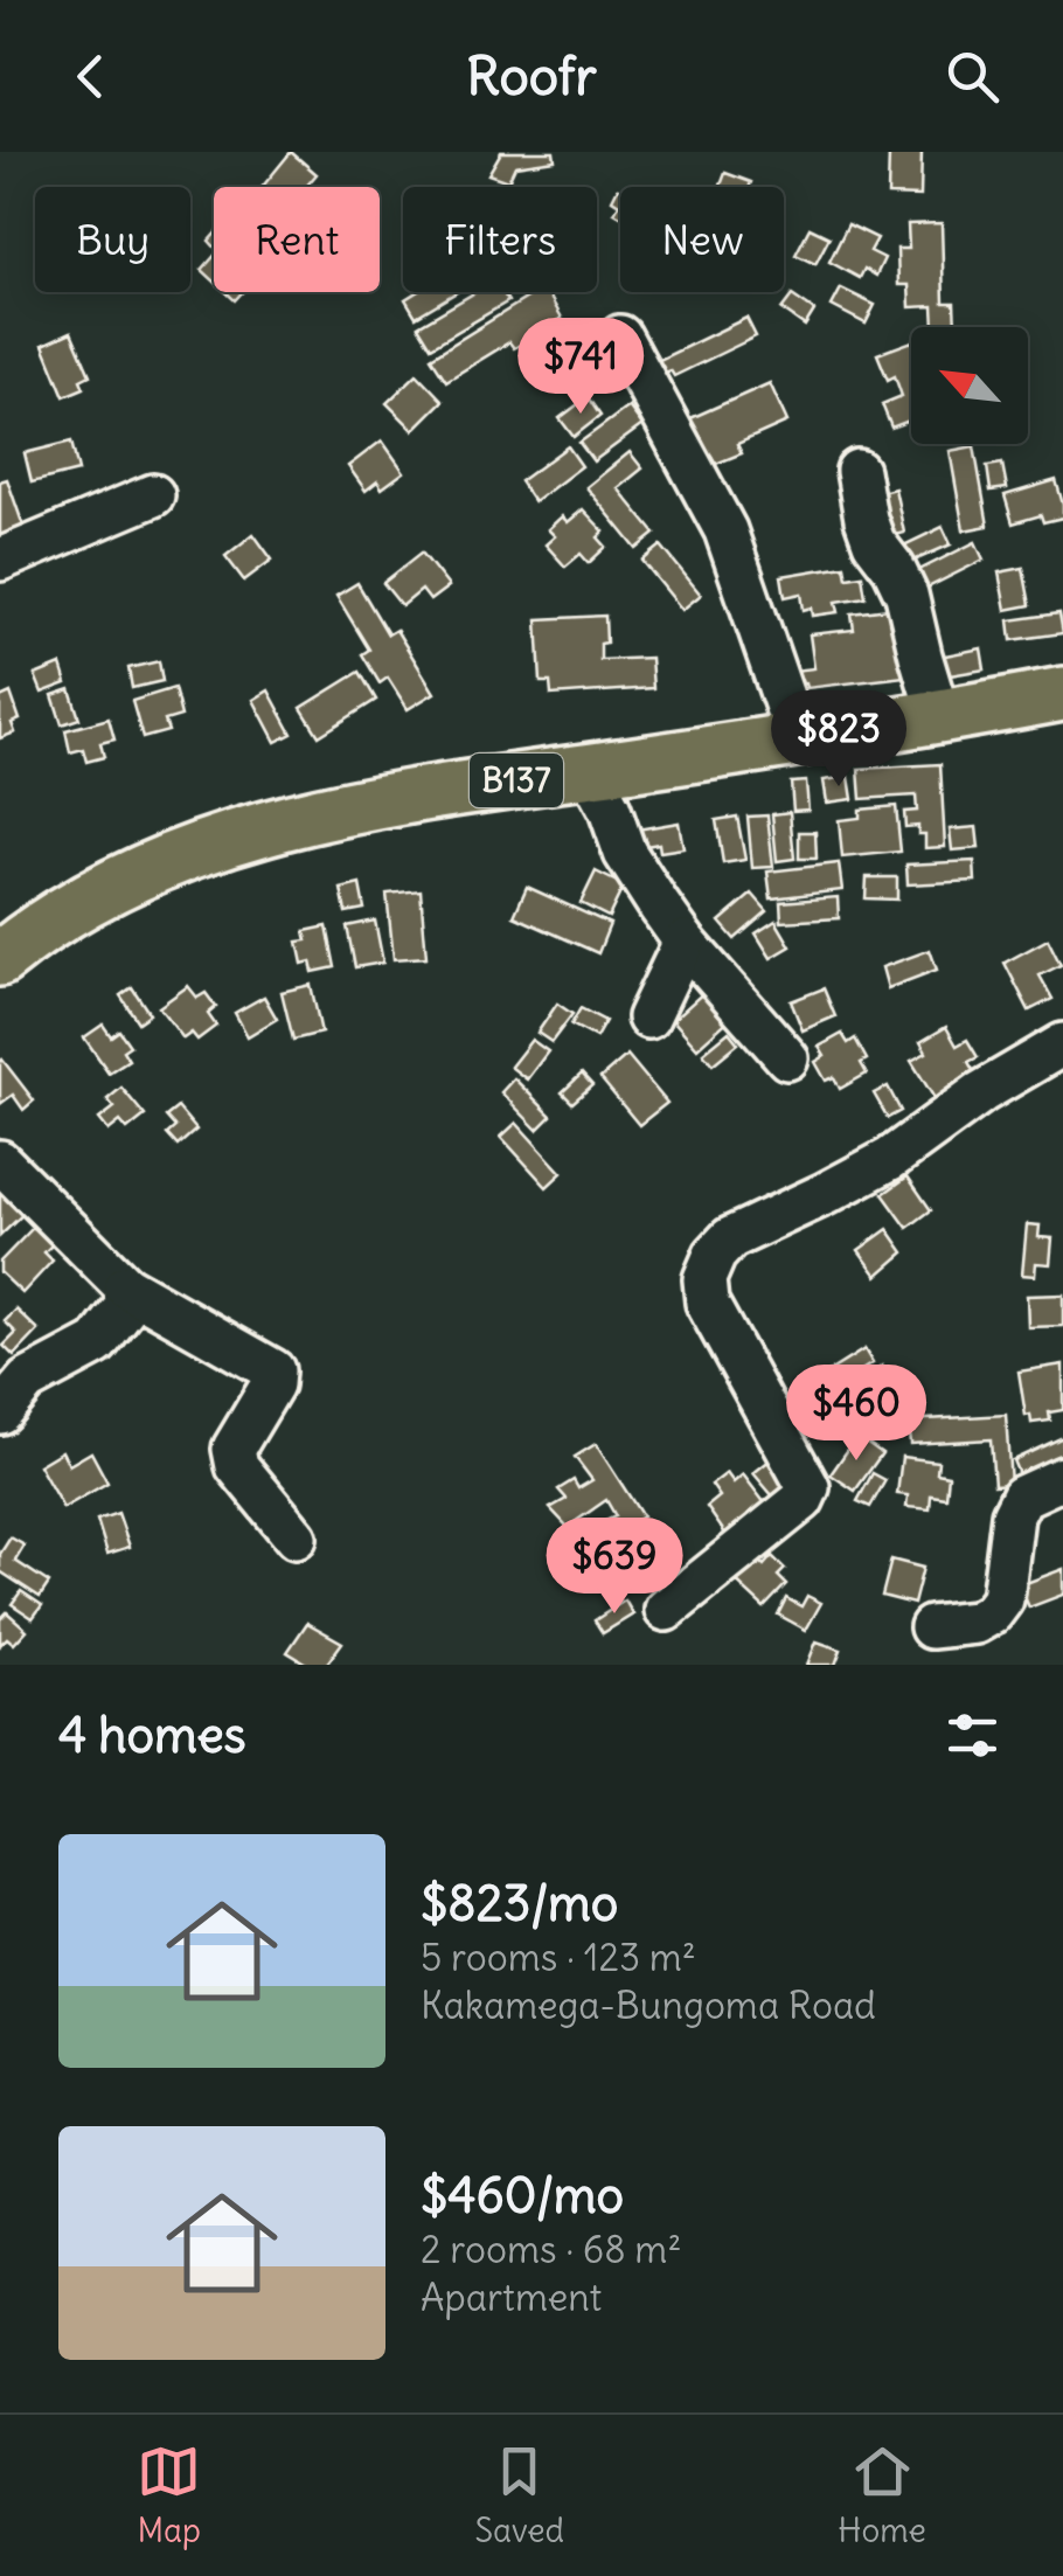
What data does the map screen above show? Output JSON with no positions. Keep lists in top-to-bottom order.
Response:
{
  "streets": {
    "main road": ["B137"]
  },
  "north": "top left",
  "page": {
    "header": "Roofr",
    "chip": [
      "Buy",
      "Rent",
      "Filters",
      "New"
    ],
    "price": [
      "$741",
      "$823",
      "$460",
      "$639"
    ],
    "heading": "4 homes",
    "list": [
      {
        "name": "$823/mo",
        "note": "5 rooms · 123 m² · Kakamega-Bungoma Road"
      },
      {
        "name": "$460/mo",
        "note": "2 rooms · 68 m² · Apartment"
      }
    ],
    "tabs": ["Map", "Saved", "Home"]
  }
}
